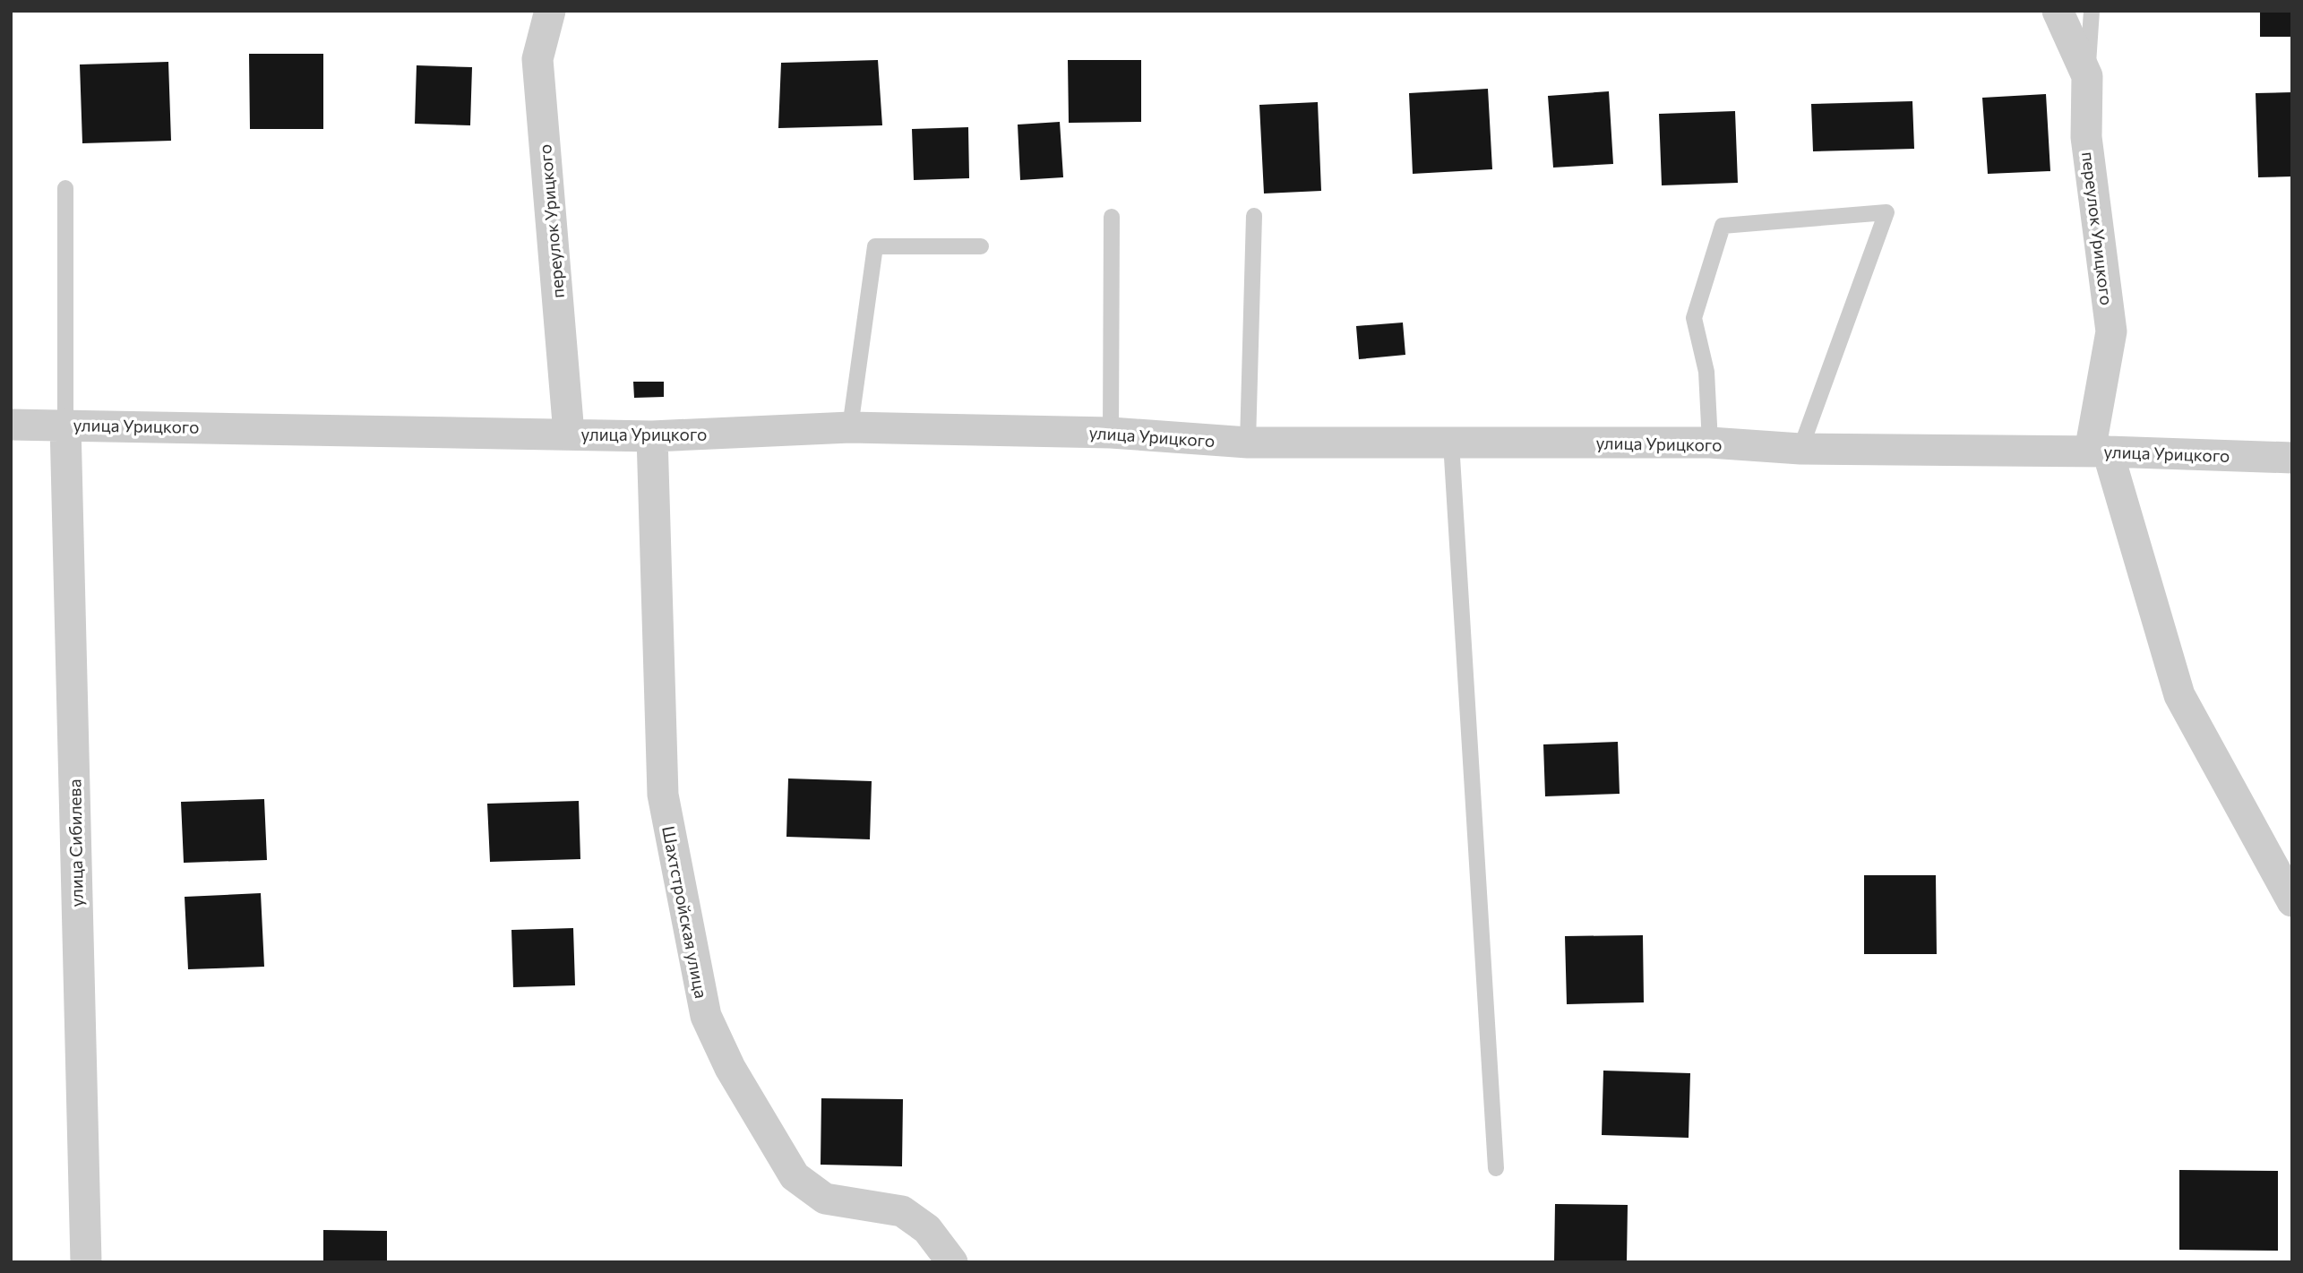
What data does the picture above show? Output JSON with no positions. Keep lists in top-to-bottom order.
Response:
{
  "streets": {
    "street": [
      "переулок Урицкого",
      "улица Урицкого",
      "улица Сибилева",
      "Шахтстройская улица"
    ]
  },
  "crossings": [
    ["переулок Урицкого", "улица Урицкого"],
    ["улица Урицкого", "улица Сибилева"],
    ["улица Урицкого", "Шахтстройская улица"]
  ]
}
